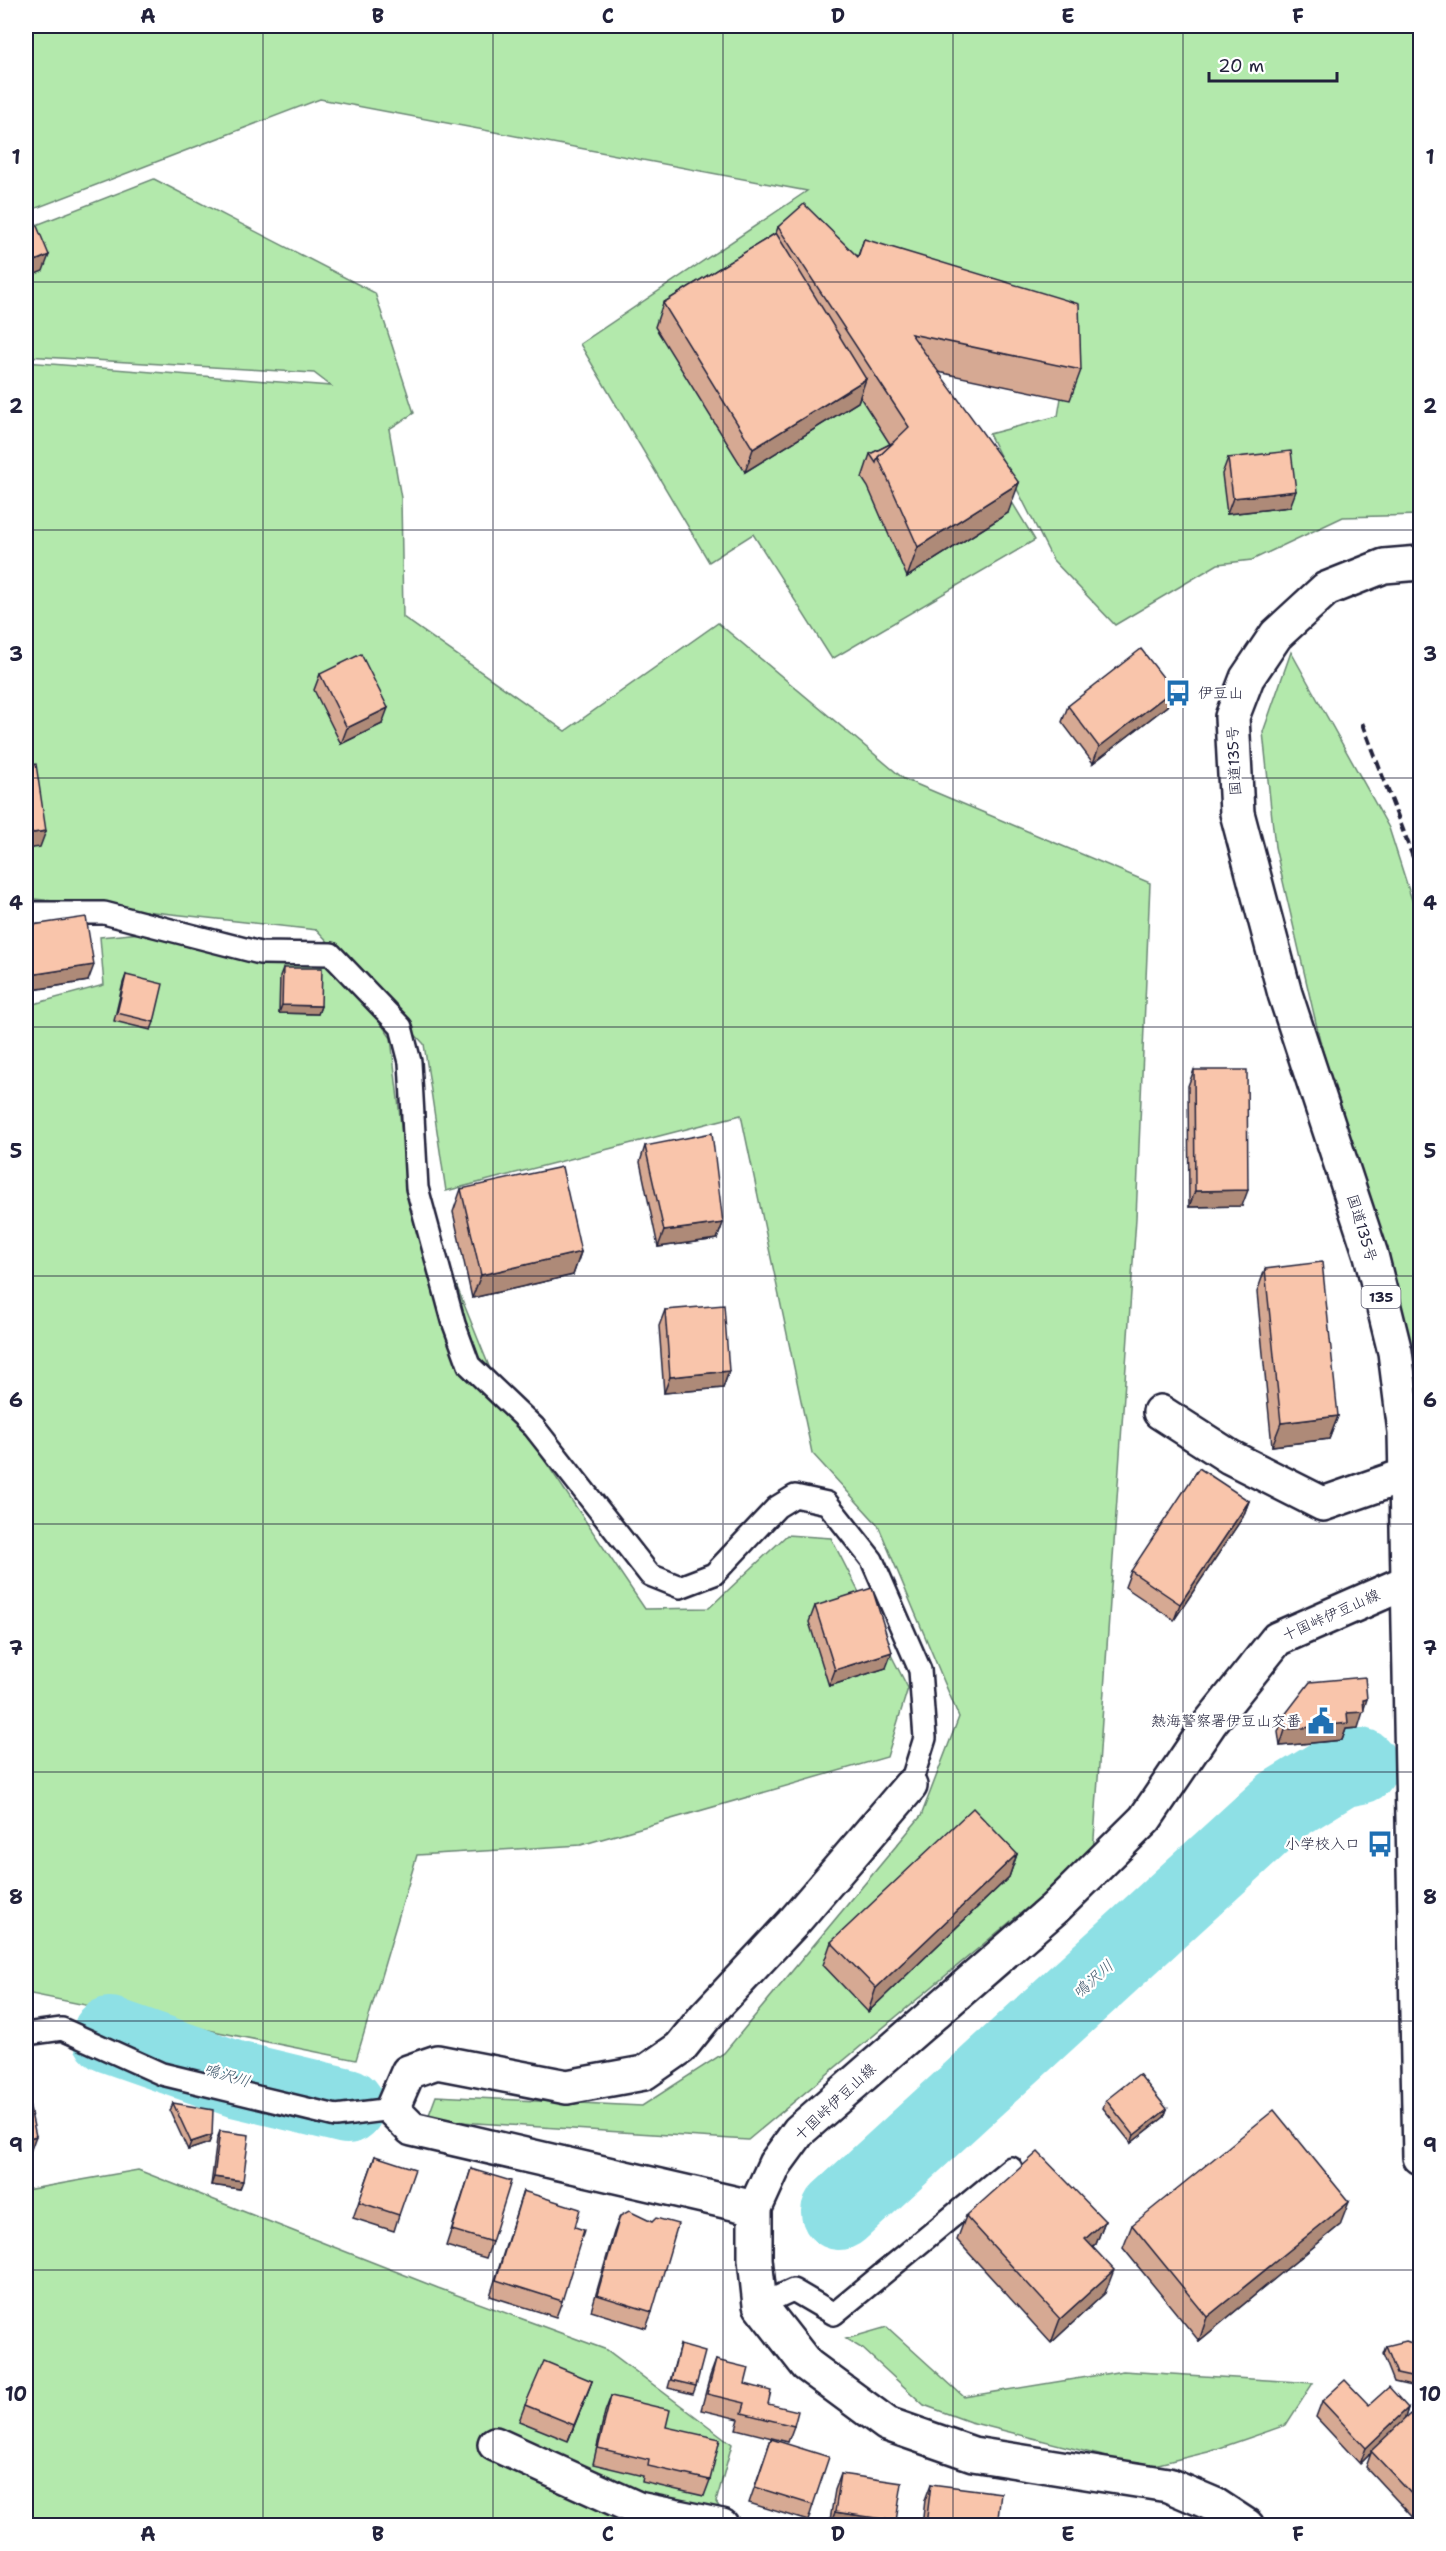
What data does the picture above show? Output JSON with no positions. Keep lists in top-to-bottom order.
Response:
{
  "streets": {
    "main road": ["国道135号", "135", "十国峠伊豆山線"]
  },
  "crossings": [
    ["国道135号", "十国峠伊豆山線"]
  ],
  "water": ["鳴沢川"],
  "places": {
    "bus stop": ["伊豆山", "小学校入口"],
    "public building": ["熱海警察署伊豆山交番"]
  },
  "scale_bar": "20 m",
  "grid": {
    "columns": [
      "A",
      "B",
      "C",
      "D",
      "E",
      "F"
    ],
    "rows": [
      "1",
      "2",
      "3",
      "4",
      "5",
      "6",
      "7",
      "8",
      "9",
      "10"
    ]
  }
}
